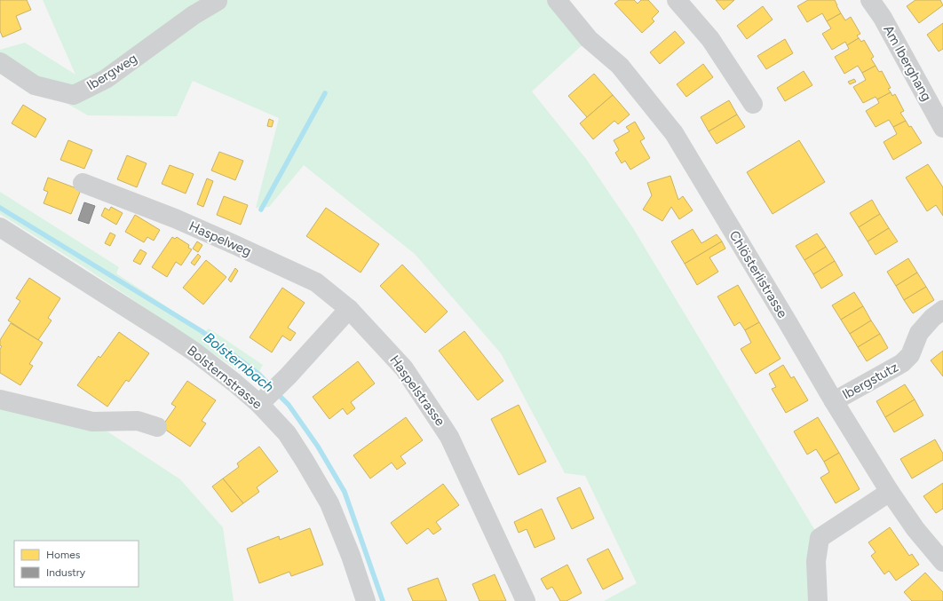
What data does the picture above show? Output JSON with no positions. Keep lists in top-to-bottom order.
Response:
{
  "streets": {
    "street": [
      "Am Iberghang",
      "Ibergweg",
      "Haspelweg",
      "Chlösterlistrasse",
      "Bolsternstrasse",
      "Ibergstutz",
      "Haspelstrasse"
    ]
  },
  "crossings": [
    ["Haspelweg", "Haspelstrasse"],
    ["Chlösterlistrasse", "Ibergstutz"]
  ],
  "water": ["Bolsternbach"],
  "legend": ["Homes", "Industry"]
}
